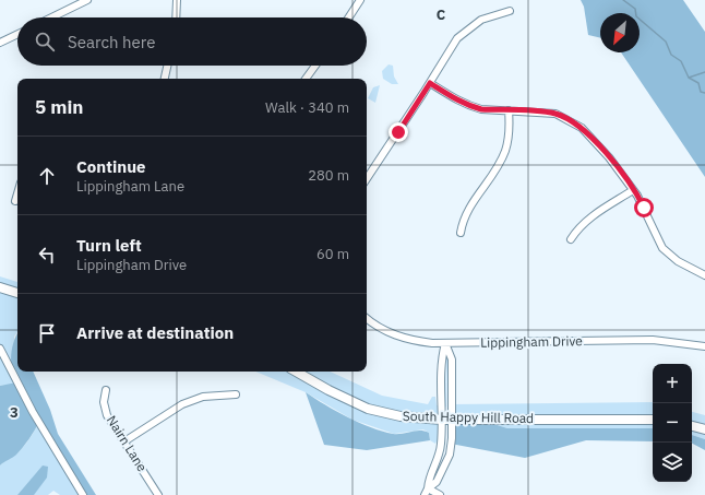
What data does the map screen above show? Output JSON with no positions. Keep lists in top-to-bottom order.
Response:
{
  "streets": {
    "street": ["Lippingham Drive", "South Happy Hill Road", "Nairn Lane"]
  },
  "north": "bottom left",
  "page": {
    "search": "Search here",
    "heading": ["5 min", "Walk · 340 m"],
    "list": [
      ["Continue", "Lippingham Lane", "280 m"],
      ["Turn left", "Lippingham Drive", "60 m"],
      "Arrive at destination"
    ],
    "map_buttons": ["+", "−"]
  },
  "grid": {
    "columns": ["C"],
    "rows": ["3"]
  }
}
